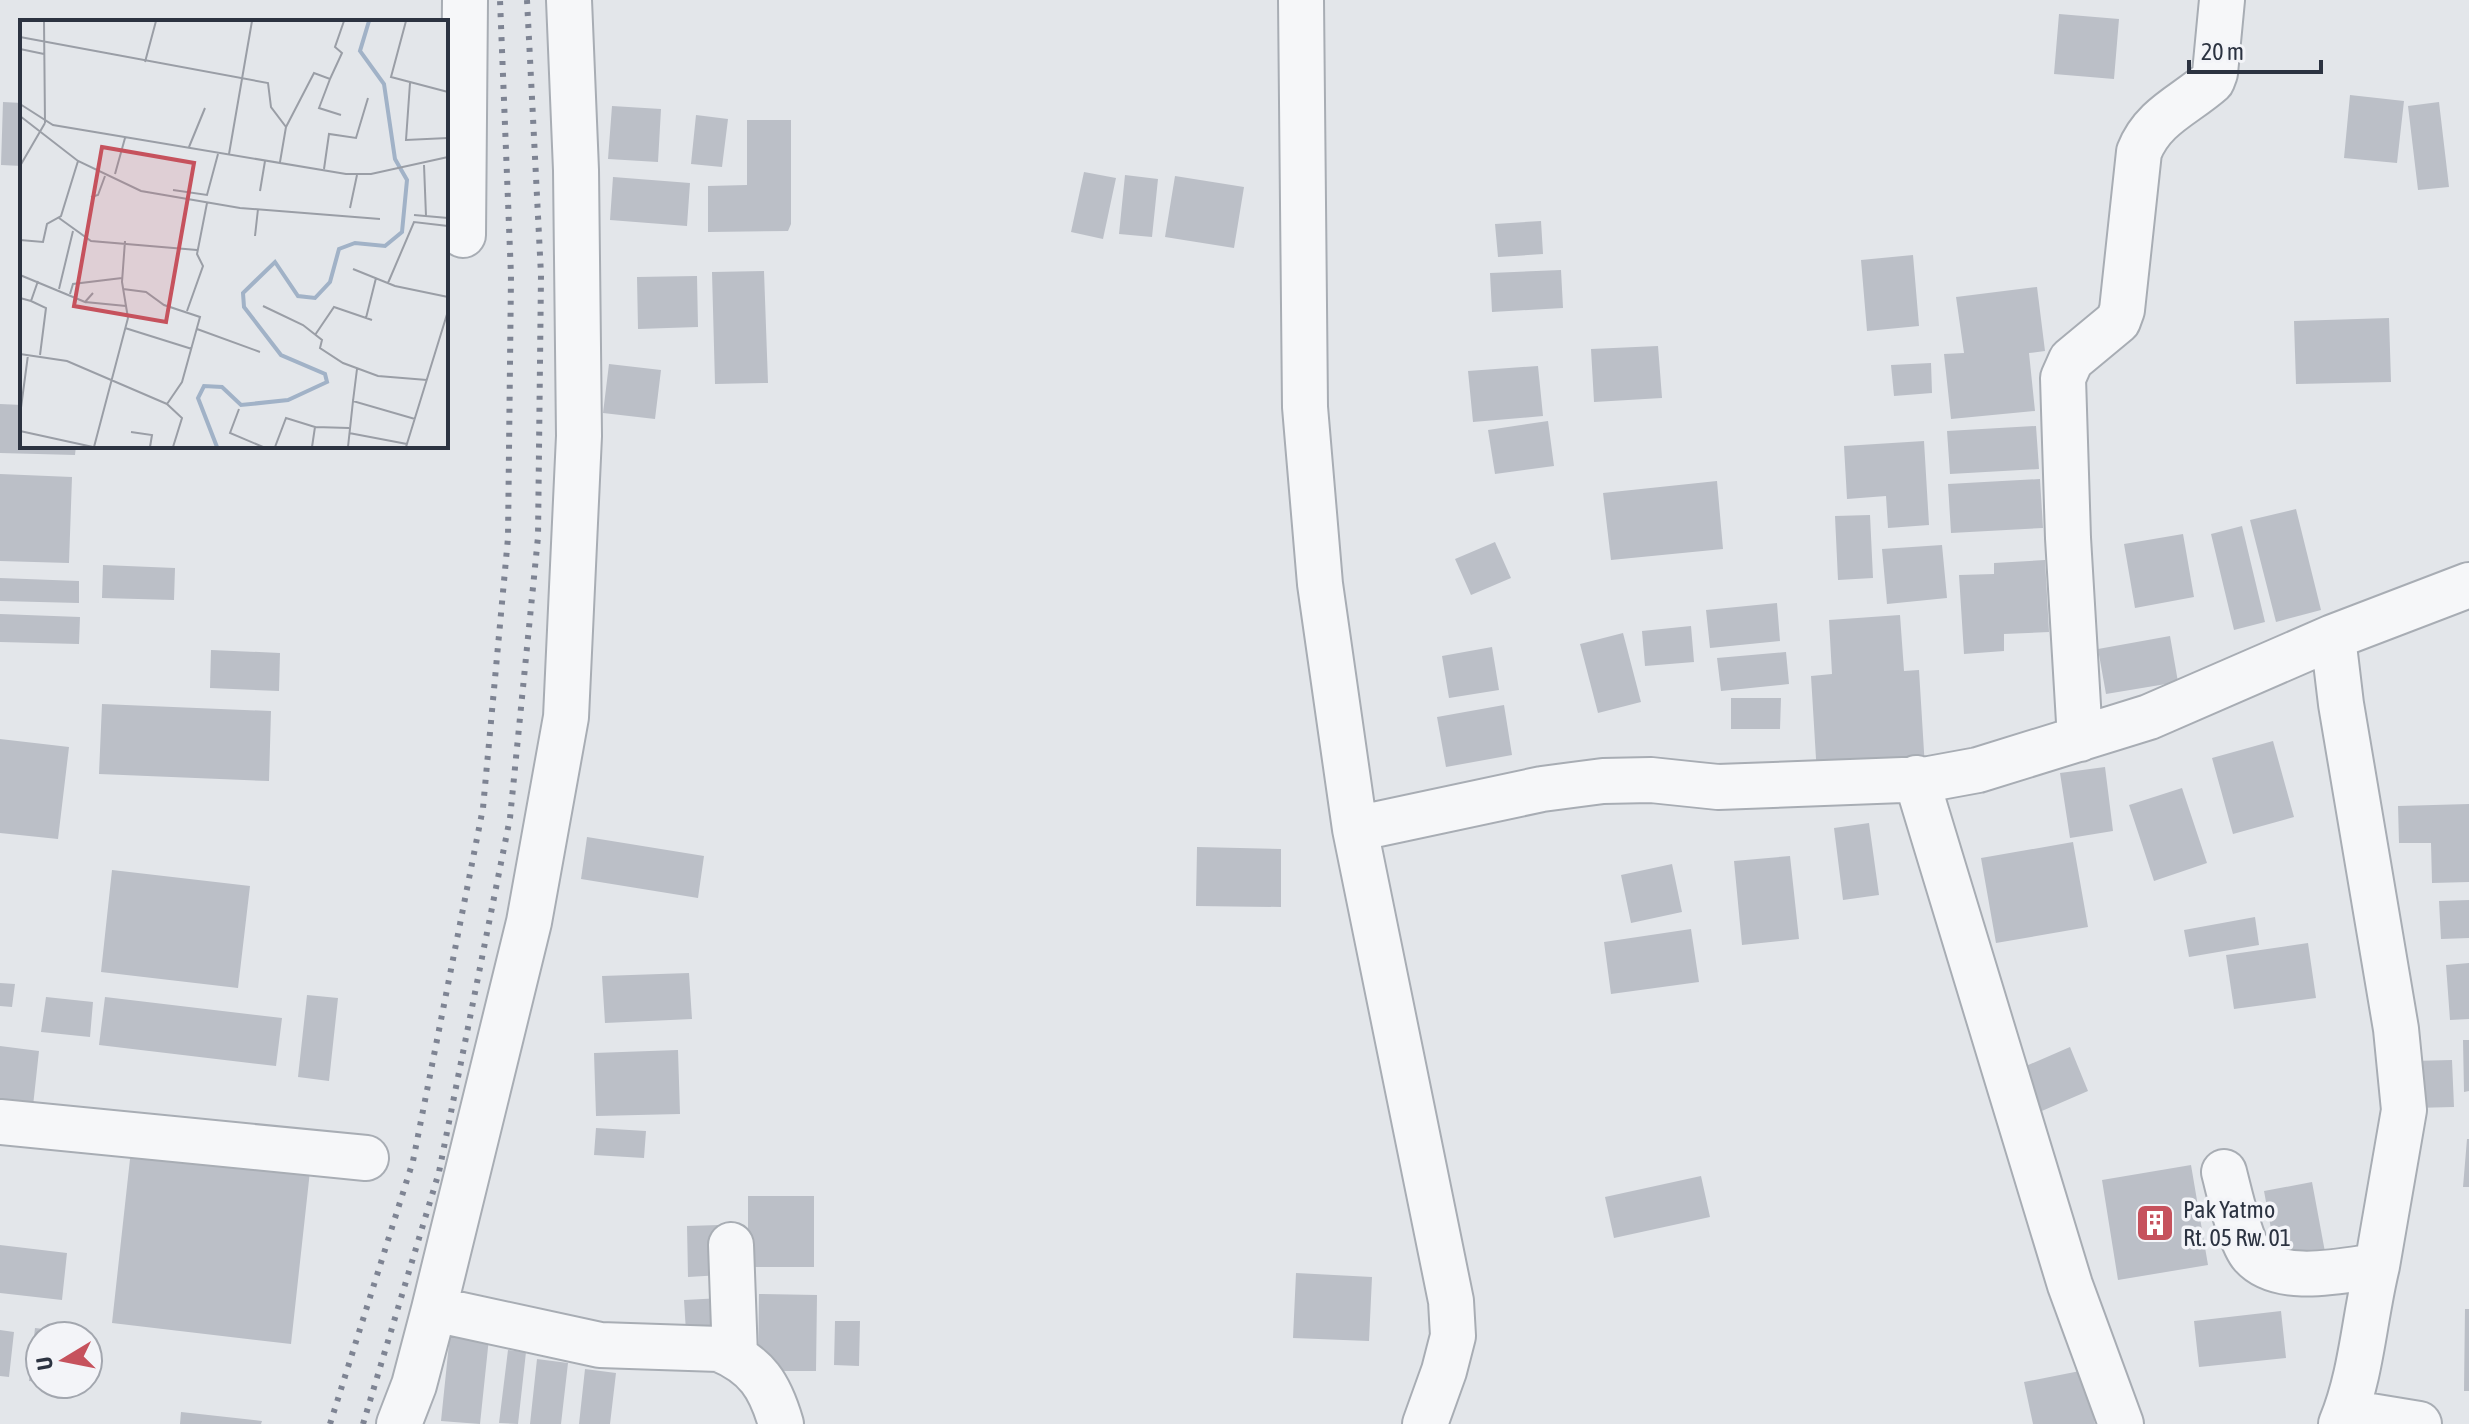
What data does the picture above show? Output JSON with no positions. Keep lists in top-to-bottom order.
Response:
{
  "places": {
    "building": ["Pak Yatmo Rt. 05 Rw. 01"]
  },
  "scale_bar": "20 m",
  "north": "left"
}
